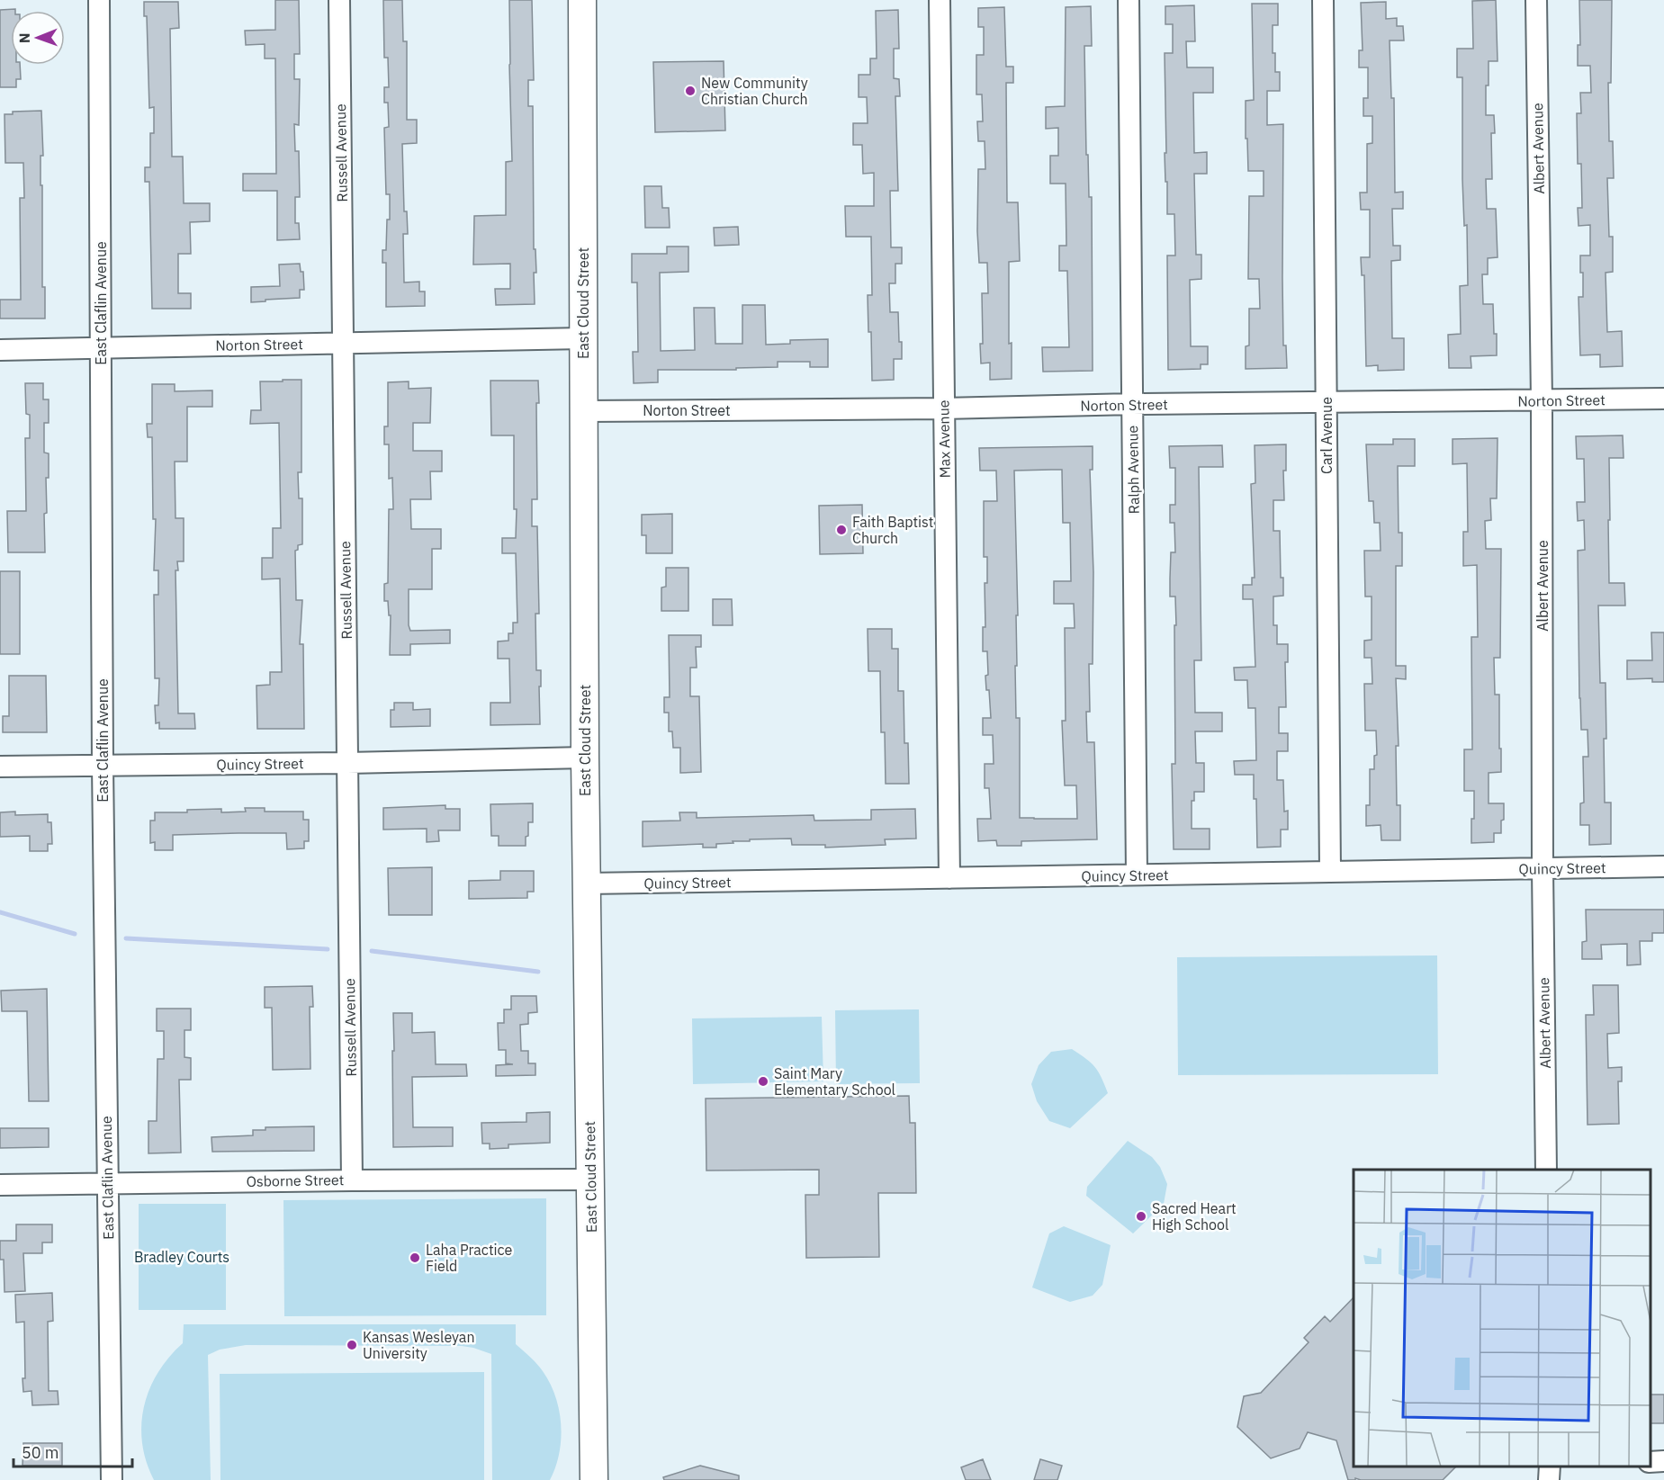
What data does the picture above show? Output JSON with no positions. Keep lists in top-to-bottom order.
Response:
{
  "streets": {
    "main road": ["East Cloud Street"],
    "street": [
      "Albert Avenue",
      "Russell Avenue",
      "East Claflin Avenue",
      "Norton Street",
      "Carl Avenue",
      "Max Avenue",
      "Ralph Avenue",
      "Quincy Street",
      "Osborne Street"
    ]
  },
  "crossings": [
    ["Albert Avenue", "Norton Street"],
    ["Albert Avenue", "Quincy Street"],
    ["Russell Avenue", "Norton Street"],
    ["Russell Avenue", "Quincy Street"],
    ["Russell Avenue", "Osborne Street"],
    ["East Claflin Avenue", "Norton Street"],
    ["East Claflin Avenue", "Quincy Street"],
    ["East Claflin Avenue", "Osborne Street"],
    ["East Cloud Street", "Norton Street"],
    ["East Cloud Street", "Quincy Street"],
    ["East Cloud Street", "Osborne Street"],
    ["Norton Street", "Carl Avenue"],
    ["Norton Street", "Max Avenue"],
    ["Norton Street", "Ralph Avenue"],
    ["Carl Avenue", "Quincy Street"],
    ["Max Avenue", "Quincy Street"],
    ["Ralph Avenue", "Quincy Street"]
  ],
  "parks": ["Bradley Courts"],
  "places": [
    "New Community Christian Church",
    "Faith Baptist Church",
    "Saint Mary Elementary School",
    "Sacred Heart High School",
    "Laha Practice Field",
    "Kansas Wesleyan University"
  ],
  "scale_bar": "50 m",
  "north": "left"
}
